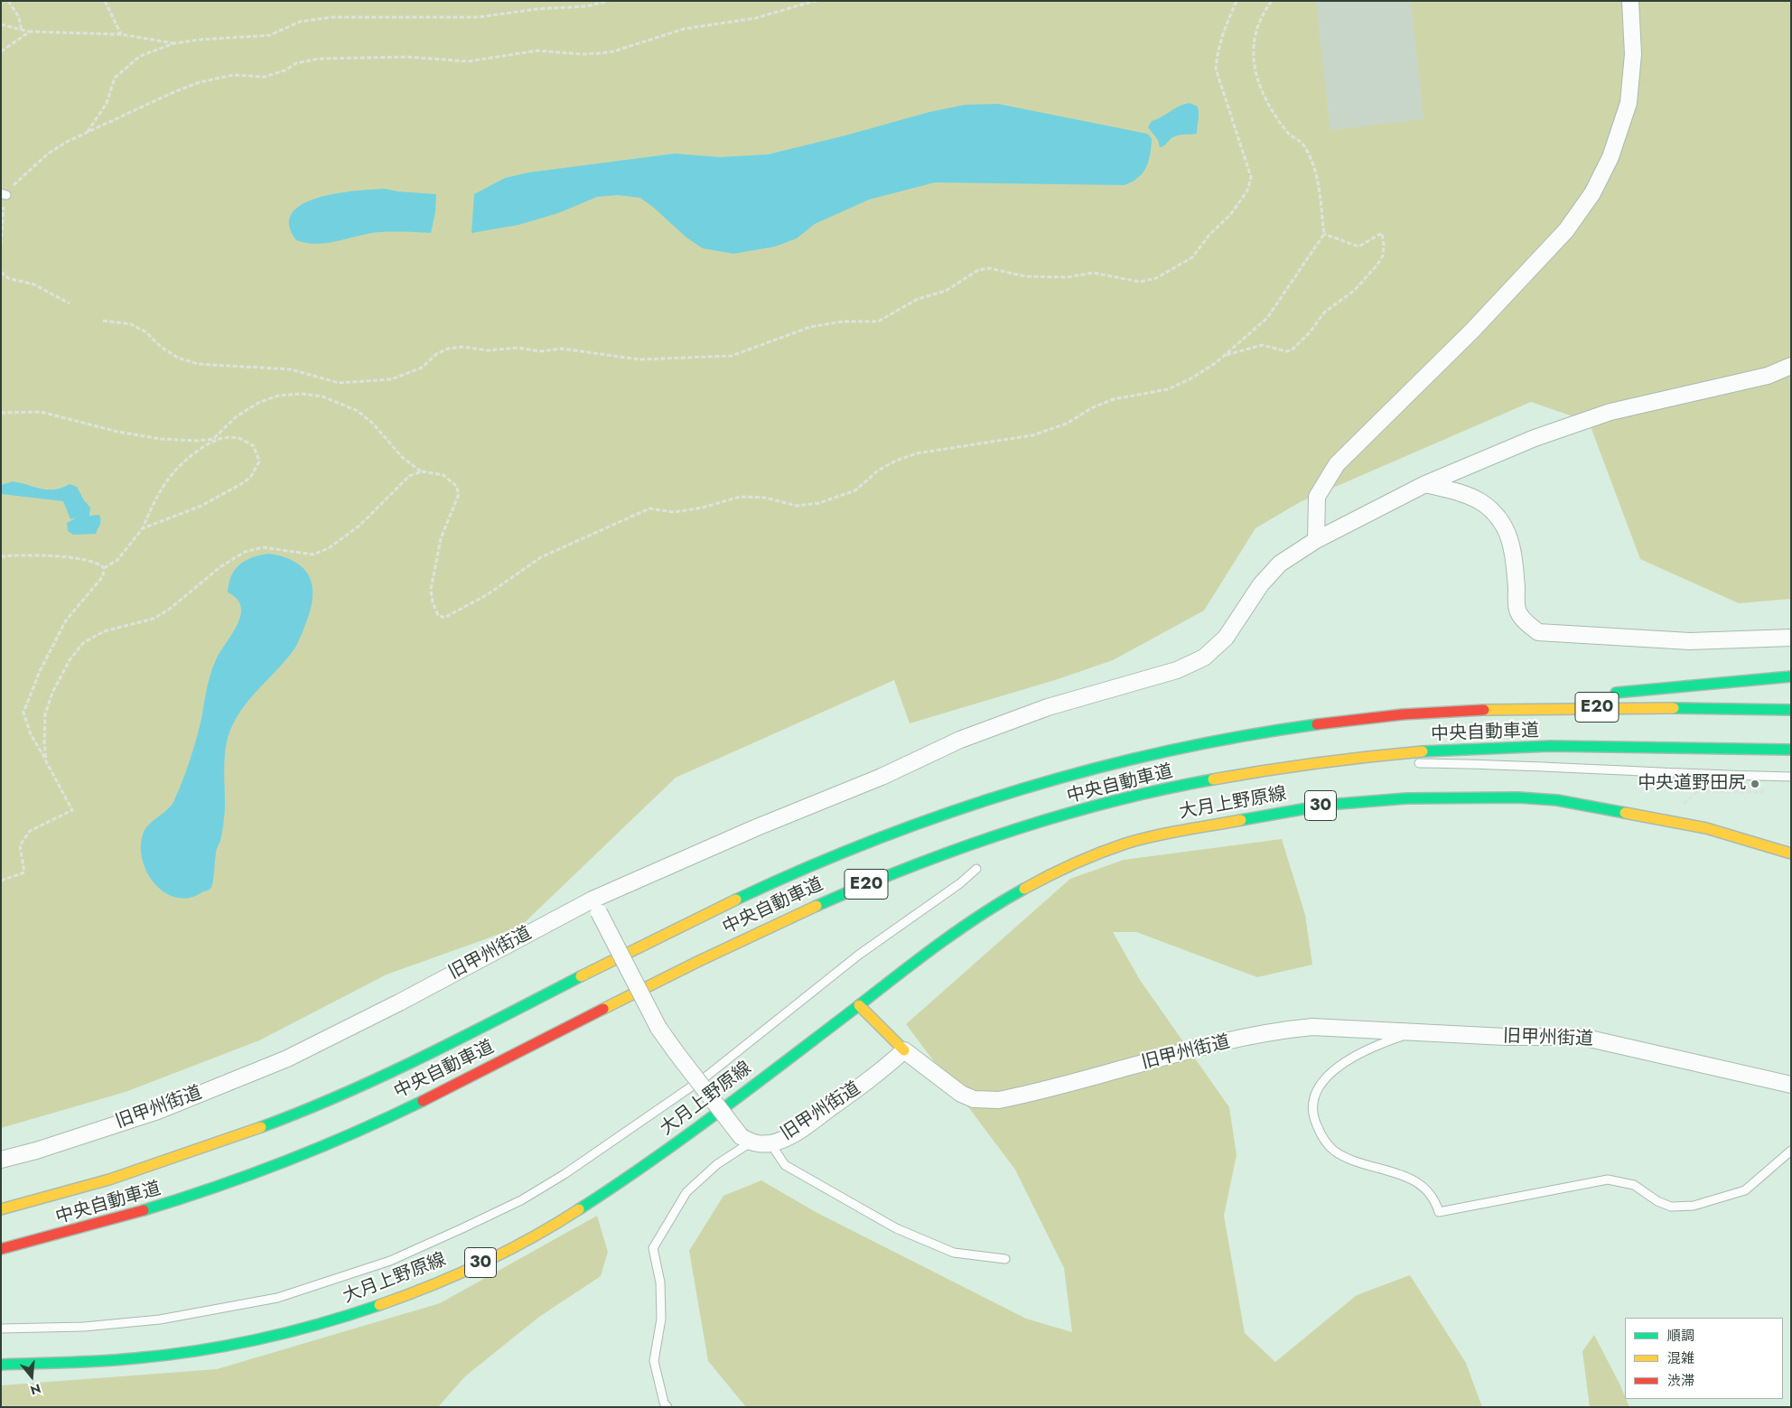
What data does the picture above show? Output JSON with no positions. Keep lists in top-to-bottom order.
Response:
{
  "streets": {
    "main road": [
      "E20",
      "中央自動車道",
      "大月上野原線",
      "30"
    ],
    "street": ["旧甲州街道"]
  },
  "places": ["中央道野田尻"],
  "legend": ["順調", "混雑", "渋滞"],
  "north": "bottom"
}
